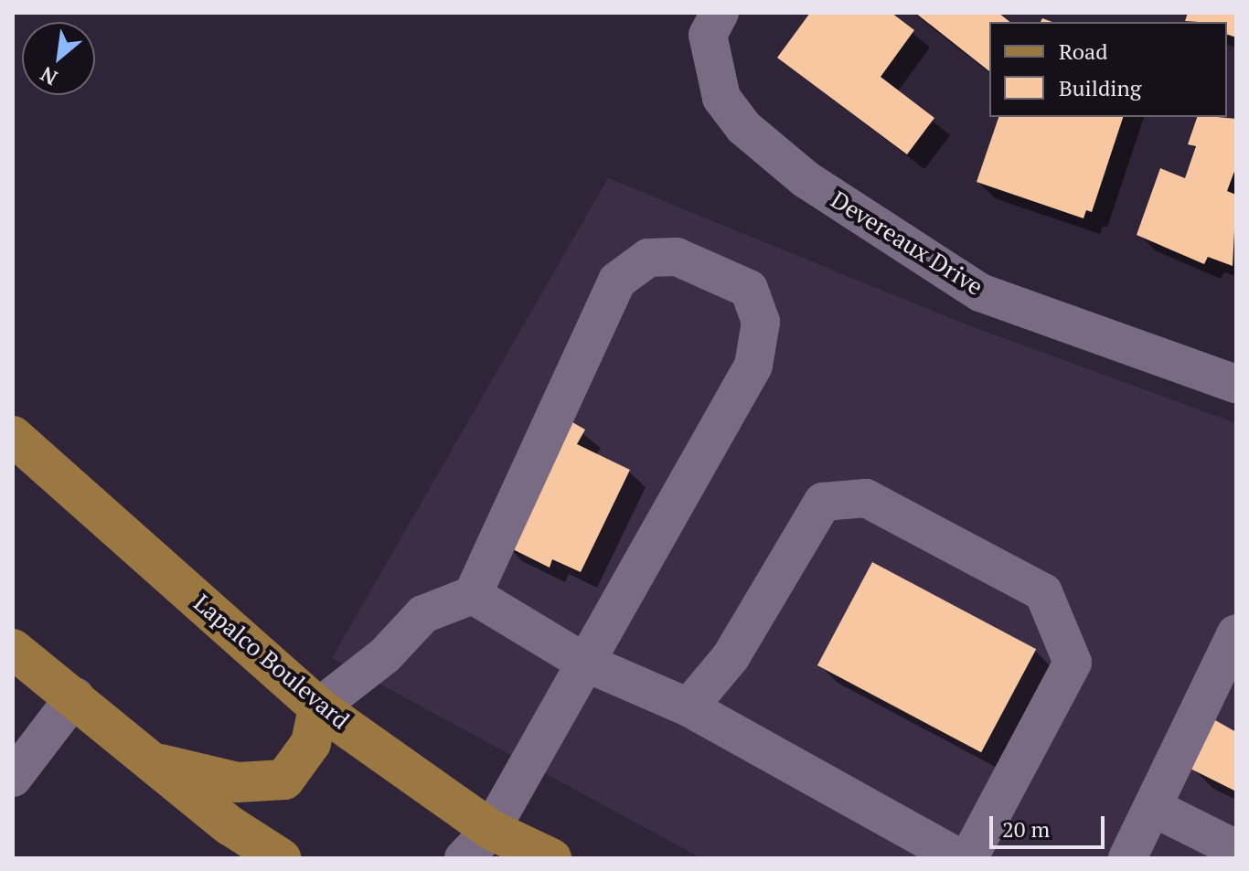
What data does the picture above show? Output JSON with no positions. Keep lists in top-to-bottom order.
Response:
{
  "streets": {
    "main road": ["Lapalco Boulevard"],
    "street": ["Devereaux Drive"]
  },
  "legend": ["Road", "Building"],
  "scale_bar": "20 m",
  "north": "bottom left"
}
